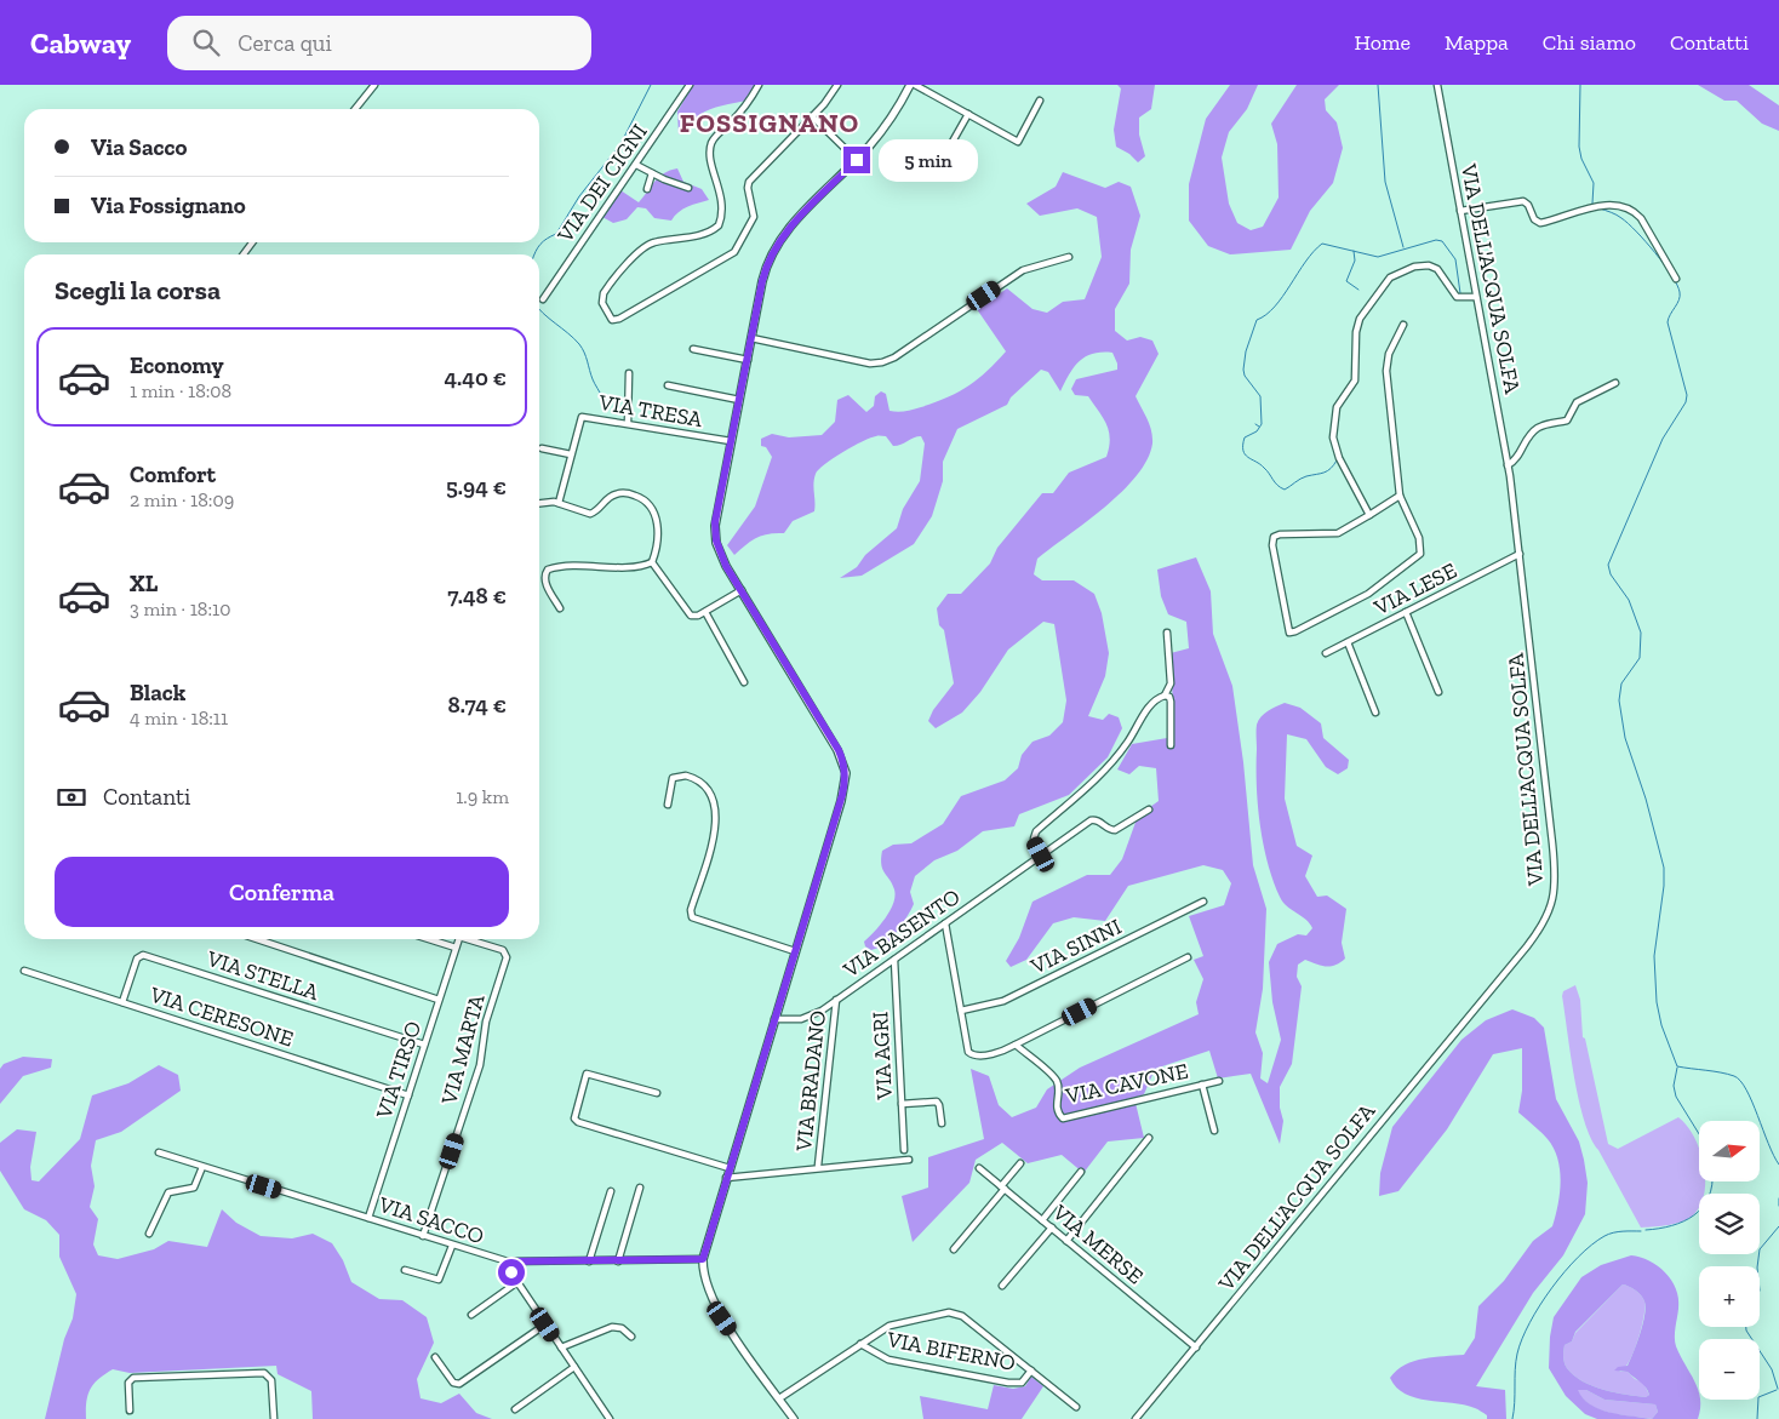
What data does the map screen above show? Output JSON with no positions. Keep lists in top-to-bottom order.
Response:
{
  "streets": {
    "street": [
      "VIA DEI CIGNI",
      "VIA DELL'ACQUA SOLFA",
      "VIA TRESA",
      "VIA LESE",
      "VIA BASENTO",
      "VIA SINNI",
      "VIA STELLA",
      "VIA CERESONE",
      "VIA MARTA",
      "VIA AGRI",
      "VIA TIRSO",
      "VIA BRADANO",
      "VIA CAVONE",
      "VIA SACCO",
      "VIA MERSE",
      "VIA BIFERNO"
    ]
  },
  "crossings": [
    ["VIA DELL'ACQUA SOLFA", "VIA LESE"],
    ["VIA DELL'ACQUA SOLFA", "VIA MERSE"],
    ["VIA BASENTO", "VIA AGRI"],
    ["VIA BASENTO", "VIA BRADANO"],
    ["VIA STELLA", "VIA CERESONE"],
    ["VIA STELLA", "VIA TIRSO"],
    ["VIA CERESONE", "VIA TIRSO"],
    ["VIA MARTA", "VIA SACCO"],
    ["VIA TIRSO", "VIA SACCO"]
  ],
  "districts": ["FOSSIGNANO"],
  "north": "right",
  "page": {
    "header": "Cabway",
    "search": "Cerca qui",
    "nav": [
      "Home",
      "Mappa",
      "Chi siamo",
      "Contatti"
    ],
    "banner": ["Via Sacco", "Via Fossignano"],
    "bubble": "5 min",
    "heading": "Scegli la corsa",
    "list": [
      {
        "name": "Economy",
        "note": "1 min · 18:08",
        "value": "4.40 €"
      },
      {
        "name": "Comfort",
        "note": "2 min · 18:09",
        "value": "5.94 €"
      },
      {
        "name": "XL",
        "note": "3 min · 18:10",
        "value": "7.48 €"
      },
      {
        "name": "Black",
        "note": "4 min · 18:11",
        "value": "8.74 €"
      }
    ],
    "pay": ["Contanti", "1.9 km"],
    "buttons": "Conferma",
    "map_buttons": ["+", "−"]
  }
}
